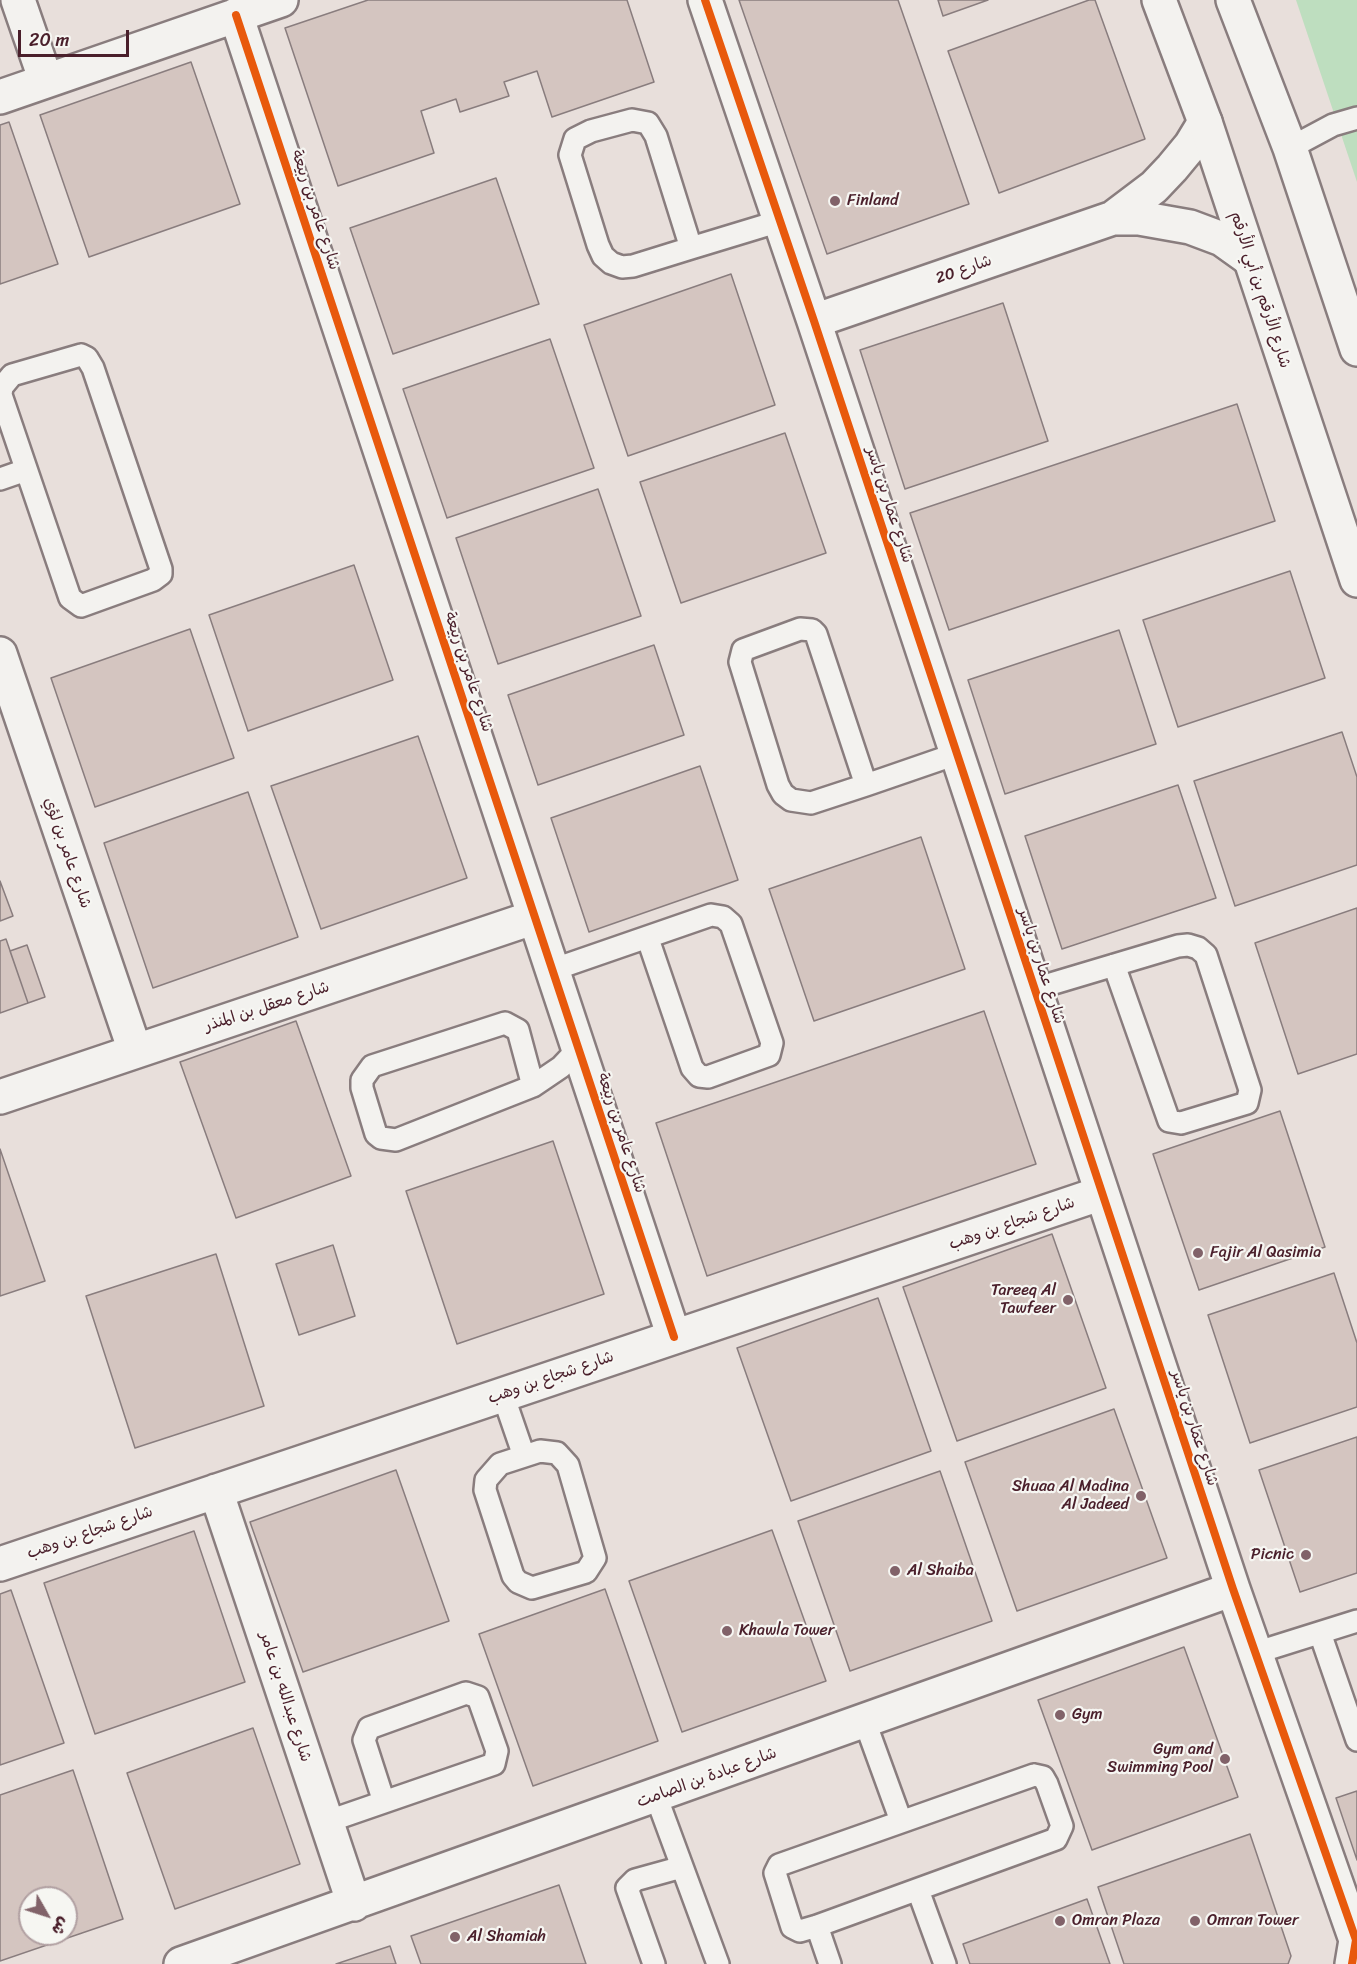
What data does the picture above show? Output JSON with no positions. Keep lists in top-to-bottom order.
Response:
{
  "streets": {
    "street": [
      "شارع عامر بن ربيعة",
      "شارع 20",
      "شارع الأرقم بن أبي الأرقم",
      "شارع عمار بن ياسر",
      "شارع عامر بن لؤي",
      "شارع معقل بن المنذر",
      "شارع شجاع بن وهب",
      "شارع عبدالله بن عامر",
      "شارع عبادة بن الصامت"
    ]
  },
  "crossings": [
    ["شارع عامر بن ربيعة", "شارع معقل بن المنذر"],
    ["شارع عامر بن ربيعة", "شارع شجاع بن وهب"],
    ["شارع 20", "شارع الأرقم بن أبي الأرقم"],
    ["شارع 20", "شارع عمار بن ياسر"],
    ["شارع عمار بن ياسر", "شارع شجاع بن وهب"],
    ["شارع عمار بن ياسر", "شارع عبادة بن الصامت"],
    ["شارع عامر بن لؤي", "شارع معقل بن المنذر"],
    ["شارع شجاع بن وهب", "شارع عبدالله بن عامر"],
    ["شارع عبدالله بن عامر", "شارع عبادة بن الصامت"]
  ],
  "places": [
    "Finland",
    "Fajir Al Qasimia",
    "Tareeq Al Tawfeer",
    "Shuaa Al Madina Al Jadeed",
    "Picnic",
    "Al Shaiba",
    "Khawla Tower",
    "Gym",
    "Gym and Swimming Pool",
    "Omran Plaza",
    "Omran Tower",
    "Al Shamiah"
  ],
  "scale_bar": "20 m",
  "north": "bottom right"
}
